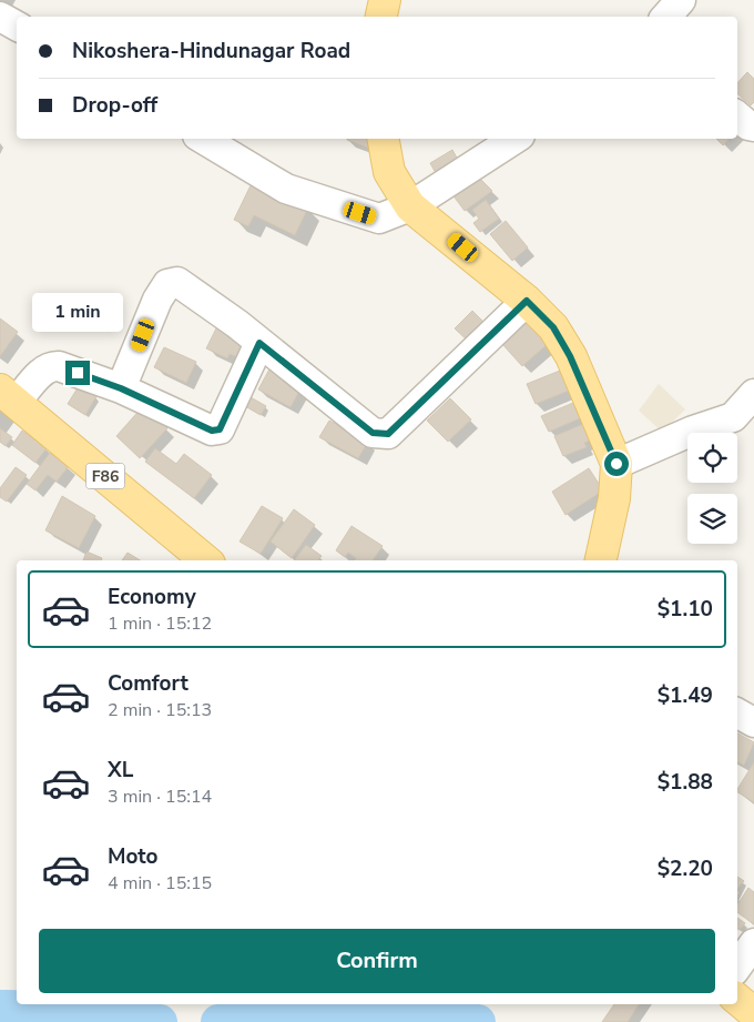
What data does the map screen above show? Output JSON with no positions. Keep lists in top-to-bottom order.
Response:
{
  "streets": {
    "main road": ["F86"]
  },
  "page": {
    "banner": ["Nikoshera-Hindunagar Road", "Drop-off"],
    "bubble": "1 min",
    "list": [
      {
        "name": "Economy",
        "note": "1 min · 15:12",
        "value": "$1.10"
      },
      {
        "name": "Comfort",
        "note": "2 min · 15:13",
        "value": "$1.49"
      },
      {
        "name": "XL",
        "note": "3 min · 15:14",
        "value": "$1.88"
      },
      {
        "name": "Moto",
        "note": "4 min · 15:15",
        "value": "$2.20"
      }
    ],
    "buttons": "Confirm"
  }
}
